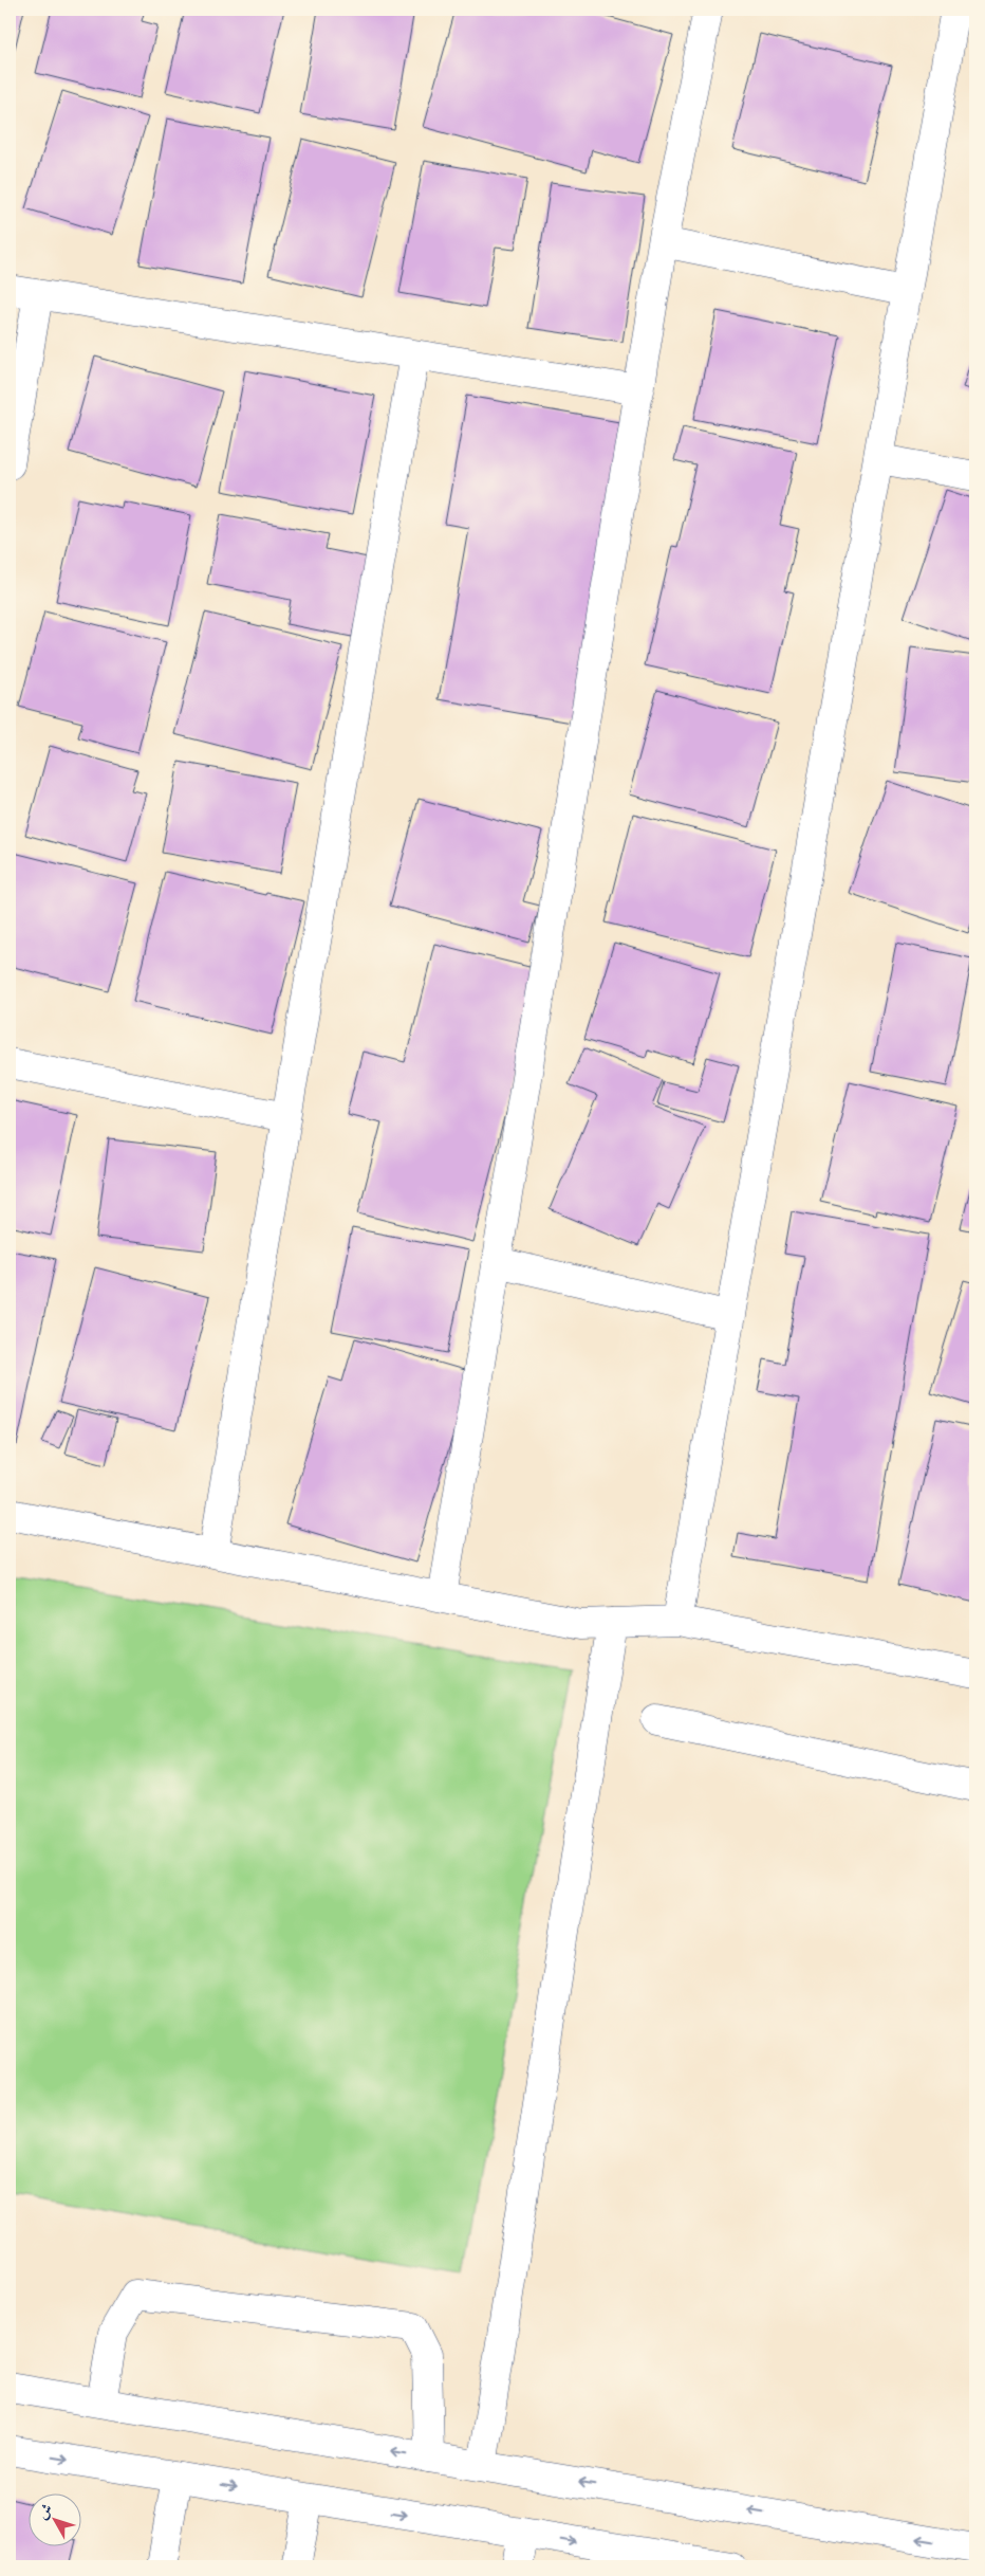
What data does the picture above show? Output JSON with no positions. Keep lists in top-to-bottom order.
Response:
{
  "north": "top left"
}
